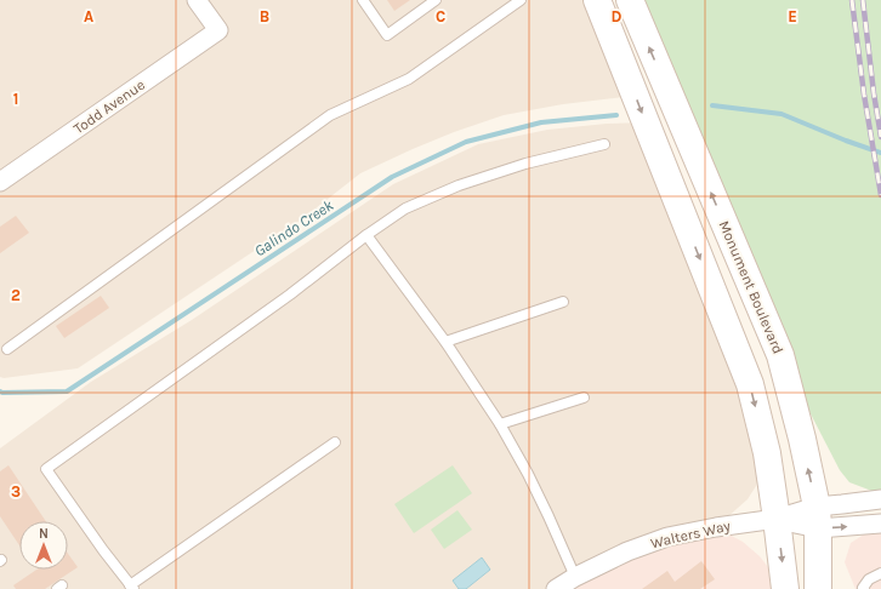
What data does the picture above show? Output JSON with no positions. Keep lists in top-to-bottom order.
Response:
{
  "streets": {
    "main road": ["Monument Boulevard"],
    "street": ["Todd Avenue", "Walters Way"]
  },
  "water": ["Galindo Creek"],
  "north": "top",
  "grid": {
    "columns": [
      "A",
      "B",
      "C",
      "D",
      "E"
    ],
    "rows": ["1", "2", "3"]
  }
}
